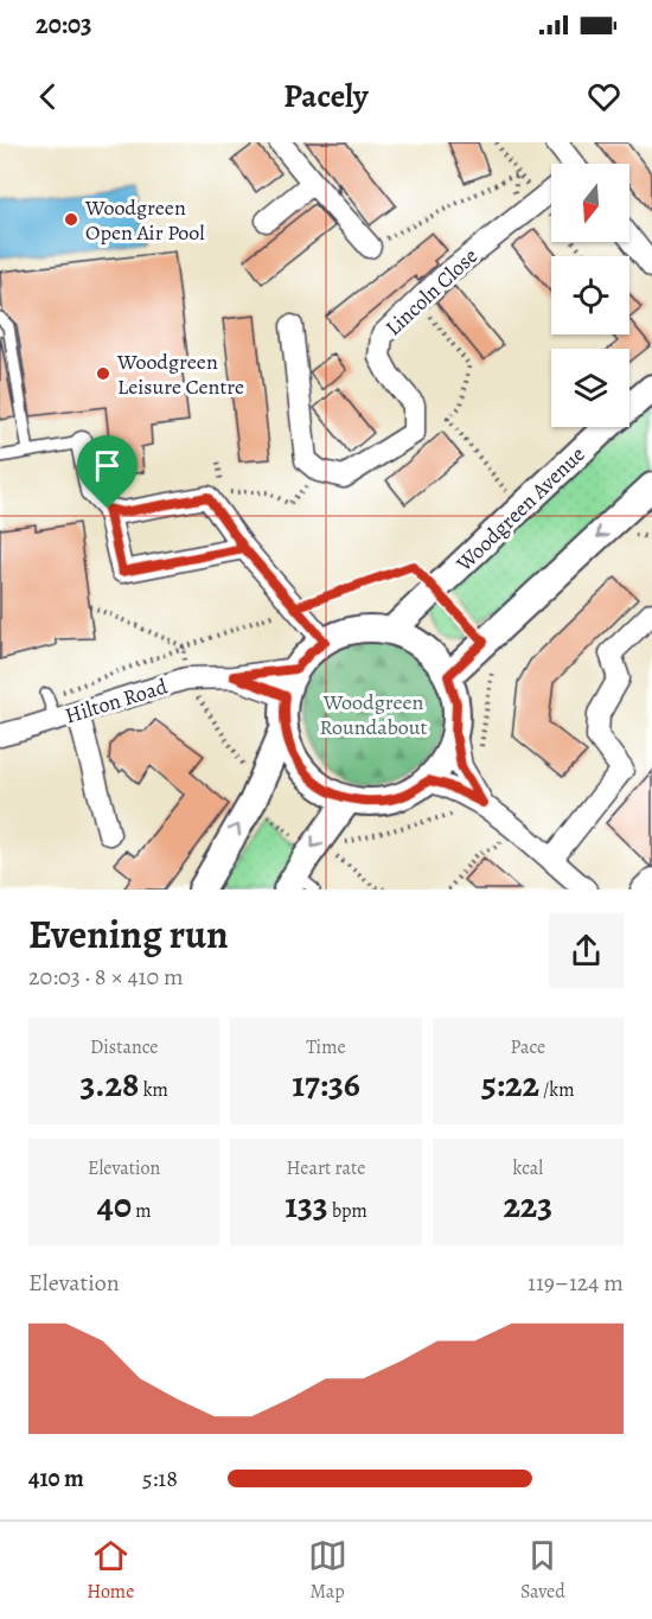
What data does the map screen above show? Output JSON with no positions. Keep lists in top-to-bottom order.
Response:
{
  "streets": {
    "street": ["Lincoln Close", "Woodgreen Avenue", "Hilton Road"]
  },
  "crossings": [
    ["Woodgreen Avenue", "Hilton Road"]
  ],
  "parks": ["Woodgreen Roundabout"],
  "places": ["Woodgreen Open Air Pool", "Woodgreen Leisure Centre"],
  "north": "bottom",
  "page": {
    "status": "20:03",
    "header": "Pacely",
    "heading": ["Evening run", "20:03 · 8 × 410 m"],
    "stats": [
      ["Distance", "3.28 km"],
      ["Time", "17:36"],
      ["Pace", "5:22 /km"],
      ["Elevation", "40 m"],
      ["Heart rate", "133 bpm"],
      ["kcal", "223"]
    ],
    "chart": ["Elevation", "119–124 m"],
    "list": [
      {
        "name": "410 m",
        "note": "5:18"
      }
    ],
    "tabs": ["Home", "Map", "Saved"]
  }
}
